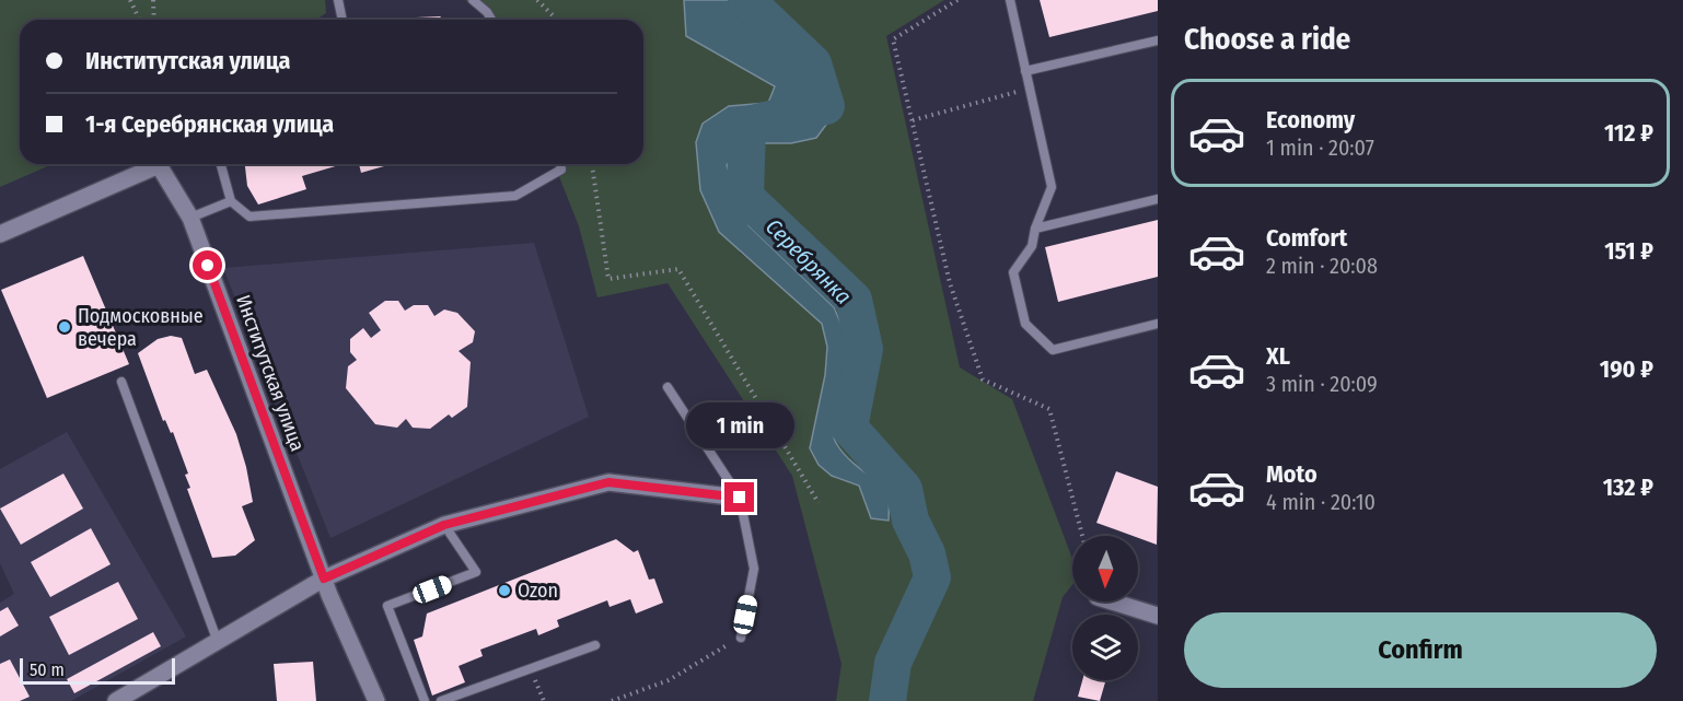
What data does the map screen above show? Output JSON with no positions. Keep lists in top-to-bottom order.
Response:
{
  "streets": {
    "street": ["Институтская улица"]
  },
  "water": ["Серебрянка"],
  "places": ["Подмосковные вечера", "Ozon"],
  "scale_bar": "50 m",
  "north": "bottom",
  "page": {
    "heading": "Choose a ride",
    "banner": ["Институтская улица", "1-я Серебрянская улица"],
    "list": [
      {
        "name": "Economy",
        "note": "1 min · 20:07",
        "value": "112 ₽"
      },
      {
        "name": "Comfort",
        "note": "2 min · 20:08",
        "value": "151 ₽"
      },
      {
        "name": "XL",
        "note": "3 min · 20:09",
        "value": "190 ₽"
      },
      {
        "name": "Moto",
        "note": "4 min · 20:10",
        "value": "132 ₽"
      }
    ],
    "bubble": "1 min",
    "buttons": "Confirm",
    "scale": "50 m"
  }
}
